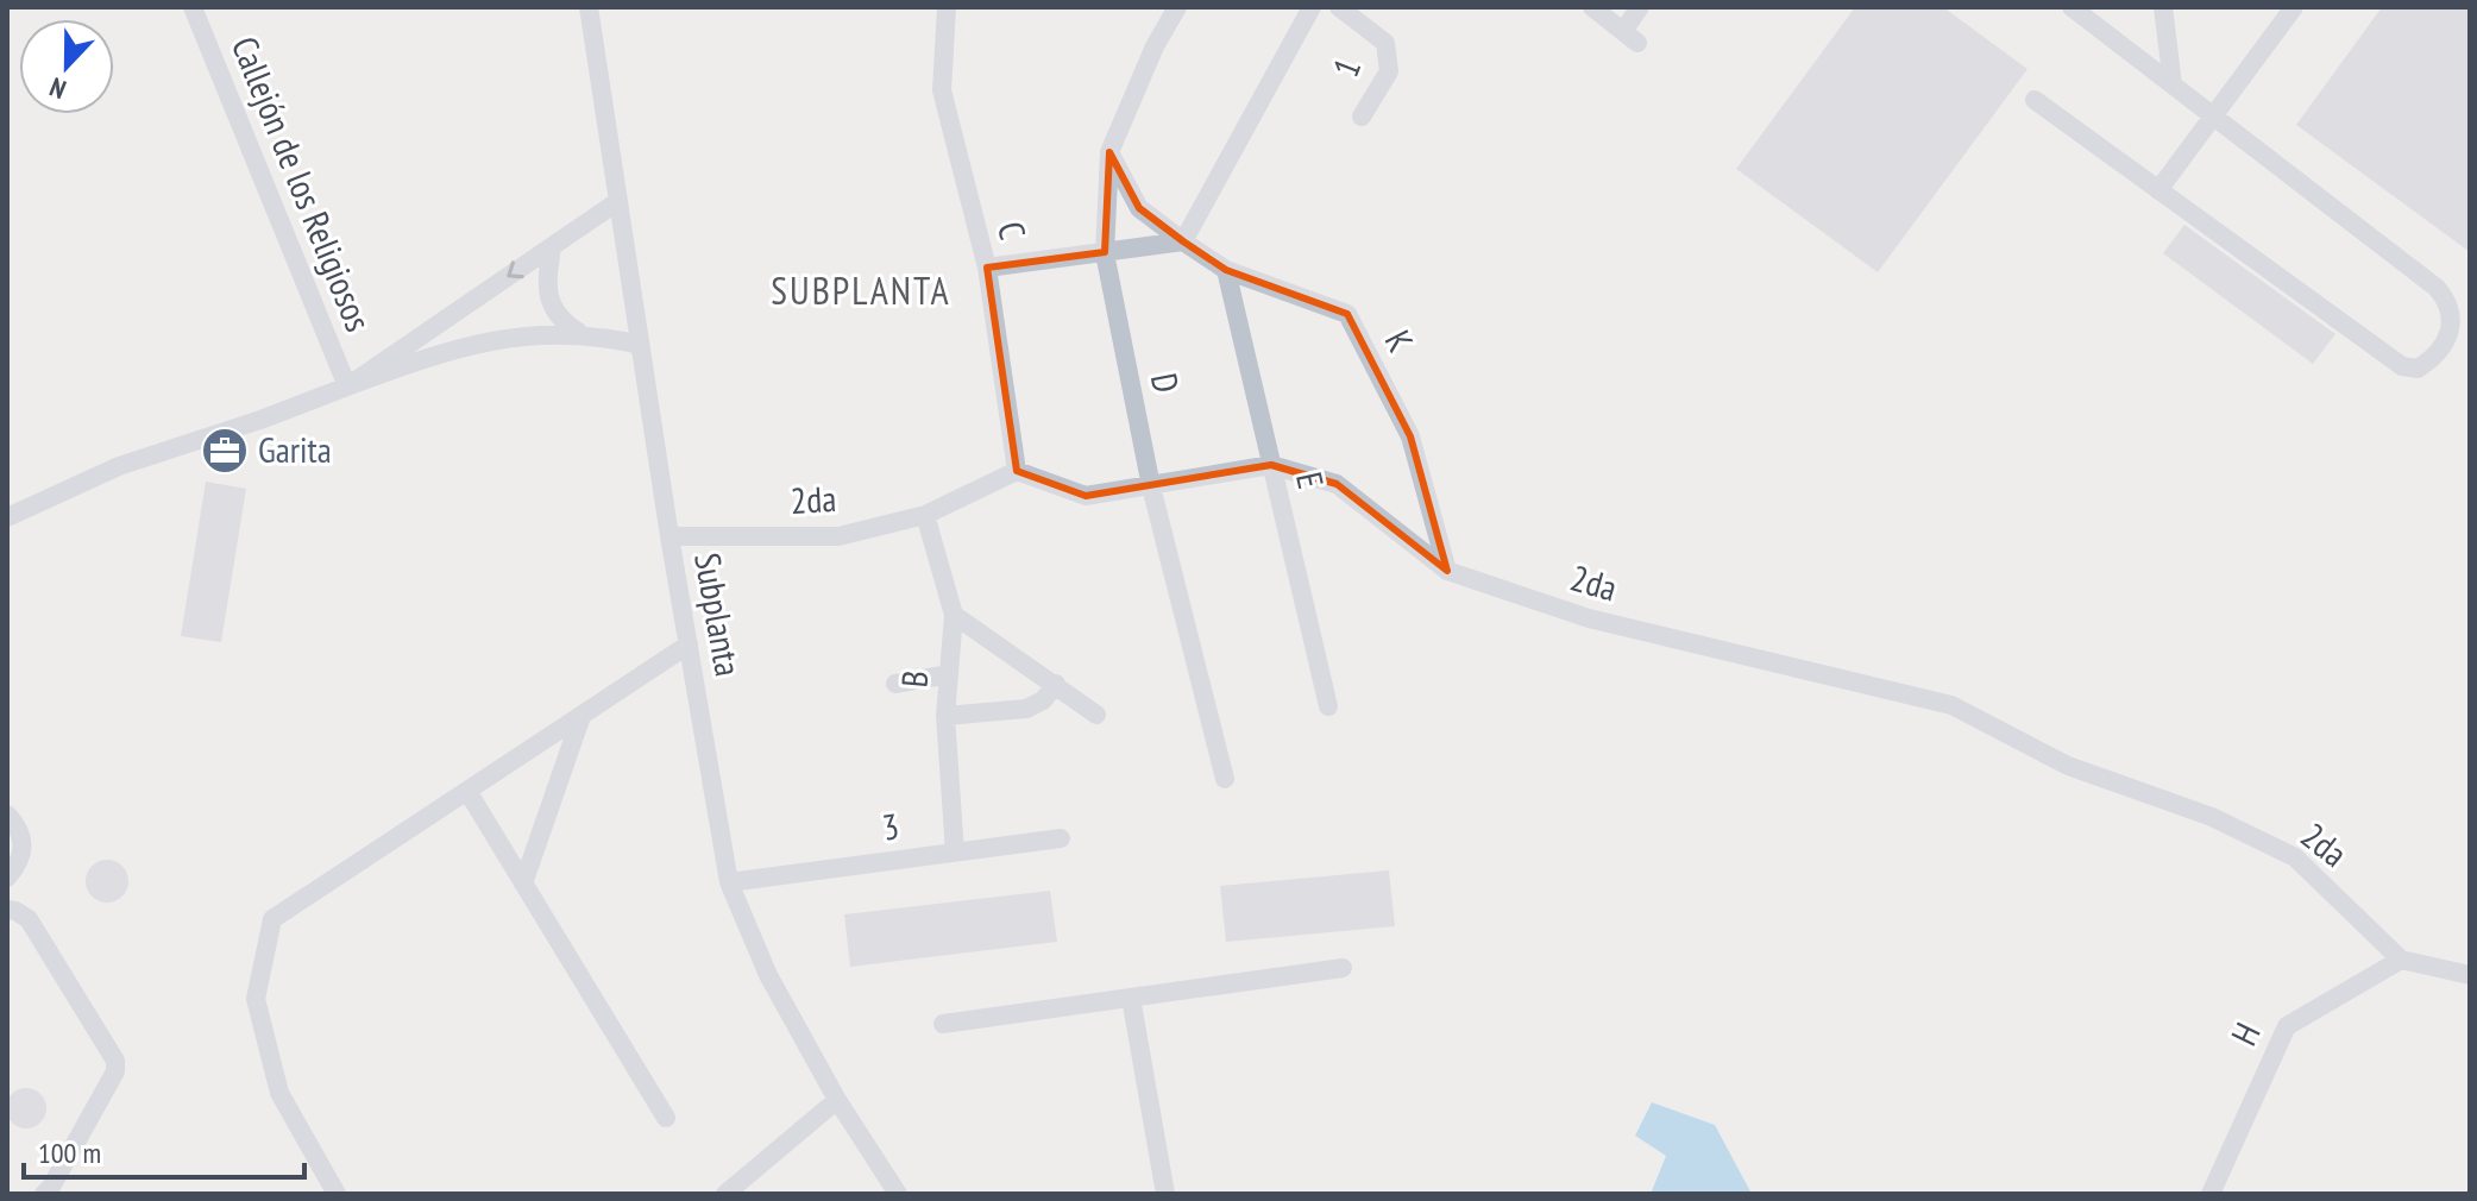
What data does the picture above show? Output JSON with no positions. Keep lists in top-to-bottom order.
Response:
{
  "streets": {
    "street": [
      "1",
      "Callejón de los Religiosos",
      "C",
      "K",
      "D",
      "E",
      "2da",
      "Subplanta",
      "B",
      "3",
      "H"
    ]
  },
  "crossings": [
    ["C", "2da"],
    ["K", "D"],
    ["K", "E"],
    ["K", "2da"],
    ["D", "2da"],
    ["E", "2da"],
    ["2da", "Subplanta"],
    ["2da", "B"],
    ["2da", "H"],
    ["Subplanta", "3"],
    ["B", "3"]
  ],
  "districts": ["SUBPLANTA"],
  "places": {
    "office": ["Garita"]
  },
  "scale_bar": "100 m",
  "north": "bottom"
}
